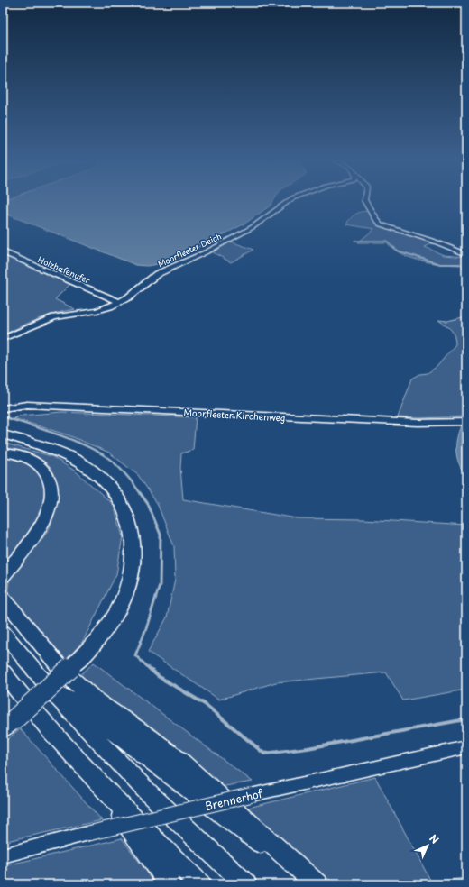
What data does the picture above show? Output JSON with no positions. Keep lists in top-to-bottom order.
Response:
{
  "streets": {
    "street": [
      "Moorfleeter Deich",
      "Holzhafenufer",
      "Moorfleeter Kirchenweg",
      "Brennerhof"
    ]
  },
  "crossings": [
    ["Moorfleeter Deich", "Holzhafenufer"]
  ],
  "north": "top right"
}
